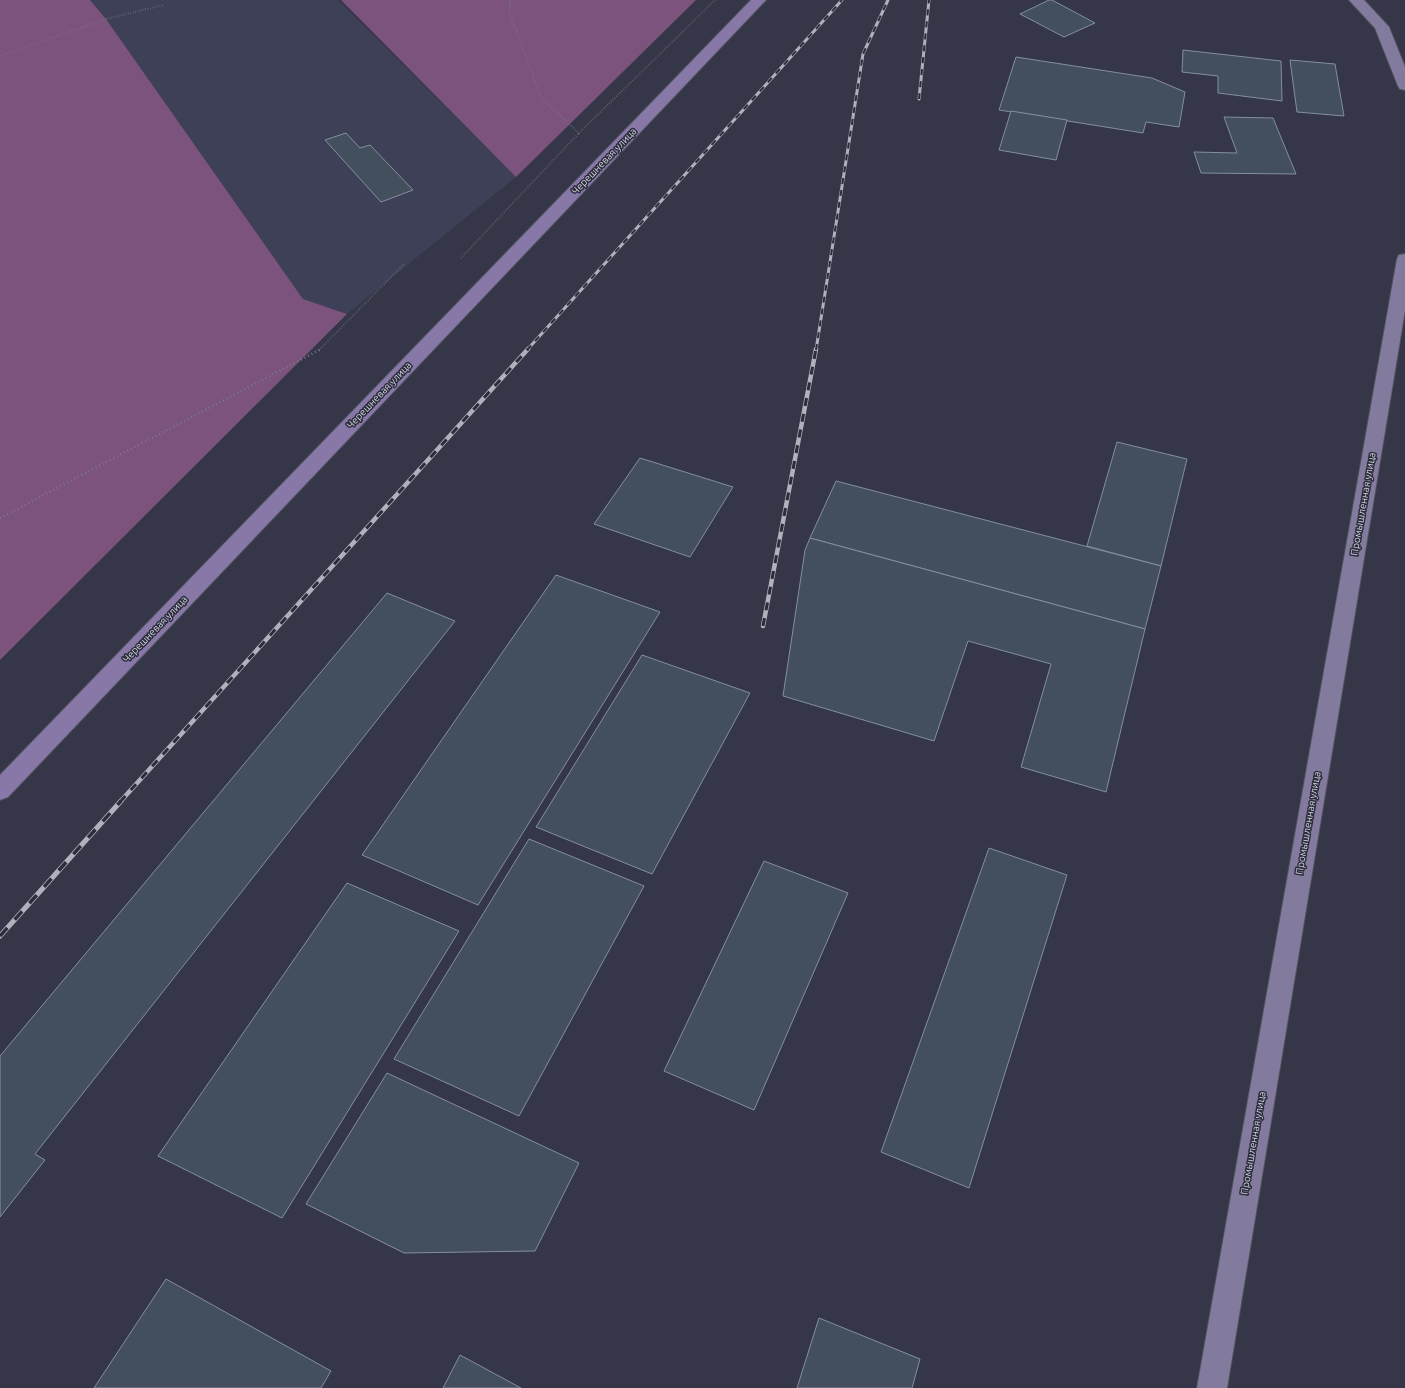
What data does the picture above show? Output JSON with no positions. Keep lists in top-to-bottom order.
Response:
{
  "streets": {
    "main road": ["Черешневая улица"],
    "street": ["Промышленная улица"]
  }
}
